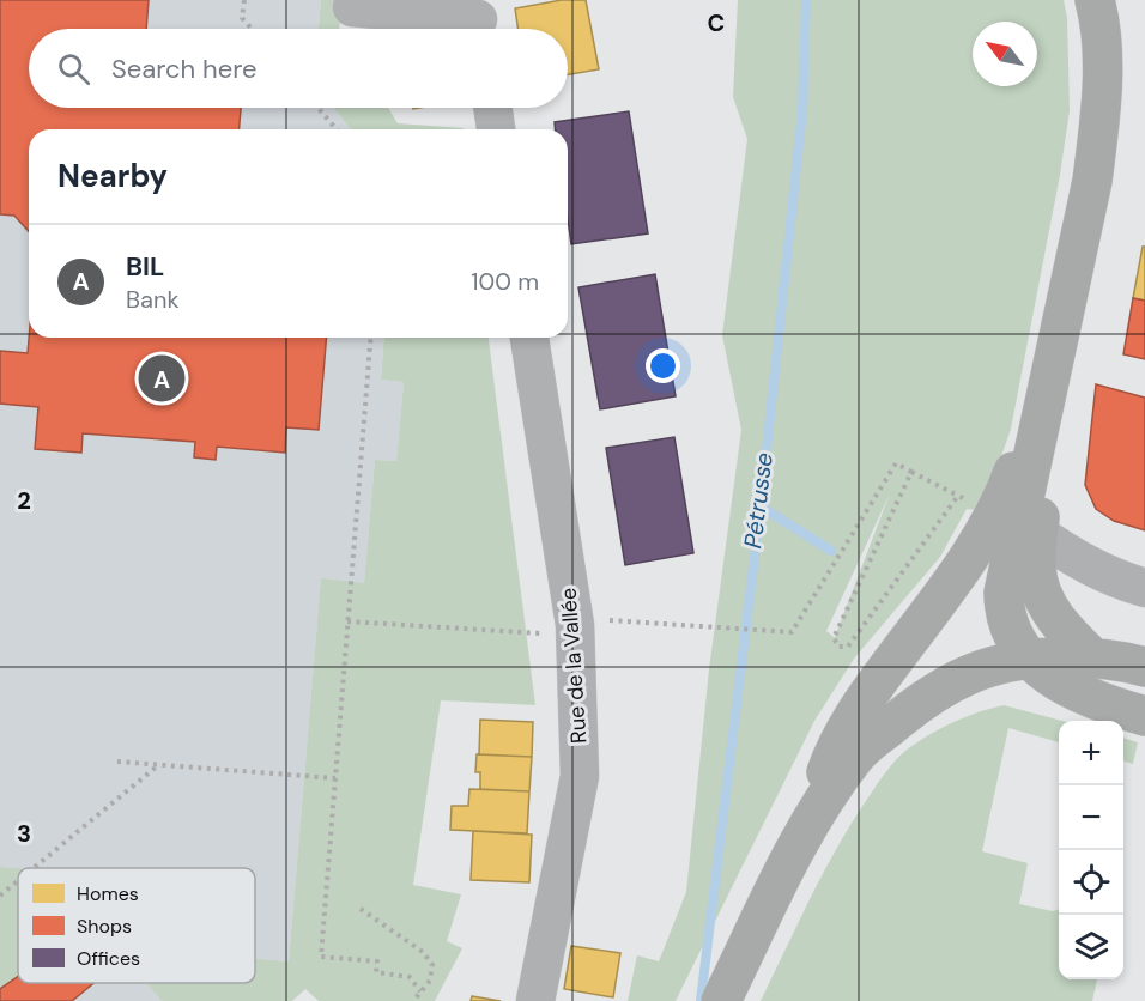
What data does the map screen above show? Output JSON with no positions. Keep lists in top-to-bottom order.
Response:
{
  "streets": {
    "street": ["Rue de la Vallée"]
  },
  "water": ["Pétrusse"],
  "legend": ["Homes", "Shops", "Offices"],
  "north": "top left",
  "page": {
    "search": "Search here",
    "heading": "Nearby",
    "list": [
      {
        "mark": "A",
        "name": "BIL",
        "note": "Bank",
        "value": "100 m"
      }
    ],
    "pins": "A",
    "map_buttons": ["+", "−"]
  },
  "grid": {
    "columns": ["C"],
    "rows": ["2", "3"]
  }
}
